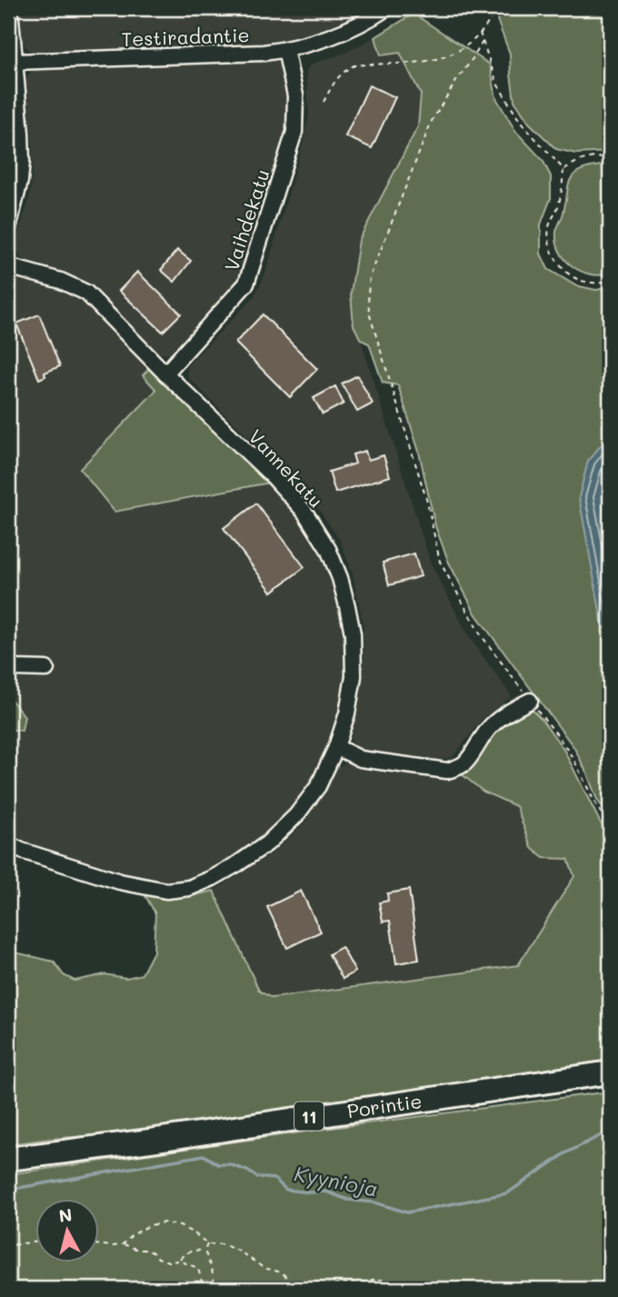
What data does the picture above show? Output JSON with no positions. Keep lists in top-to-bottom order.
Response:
{
  "streets": {
    "highway": ["Porintie", "11"],
    "street": ["Testiradantie", "Vaihdekatu", "Vannekatu"]
  },
  "crossings": [
    ["Testiradantie", "Vaihdekatu"],
    ["Vaihdekatu", "Vannekatu"]
  ],
  "water": ["Kyynioja"],
  "north": "top"
}
